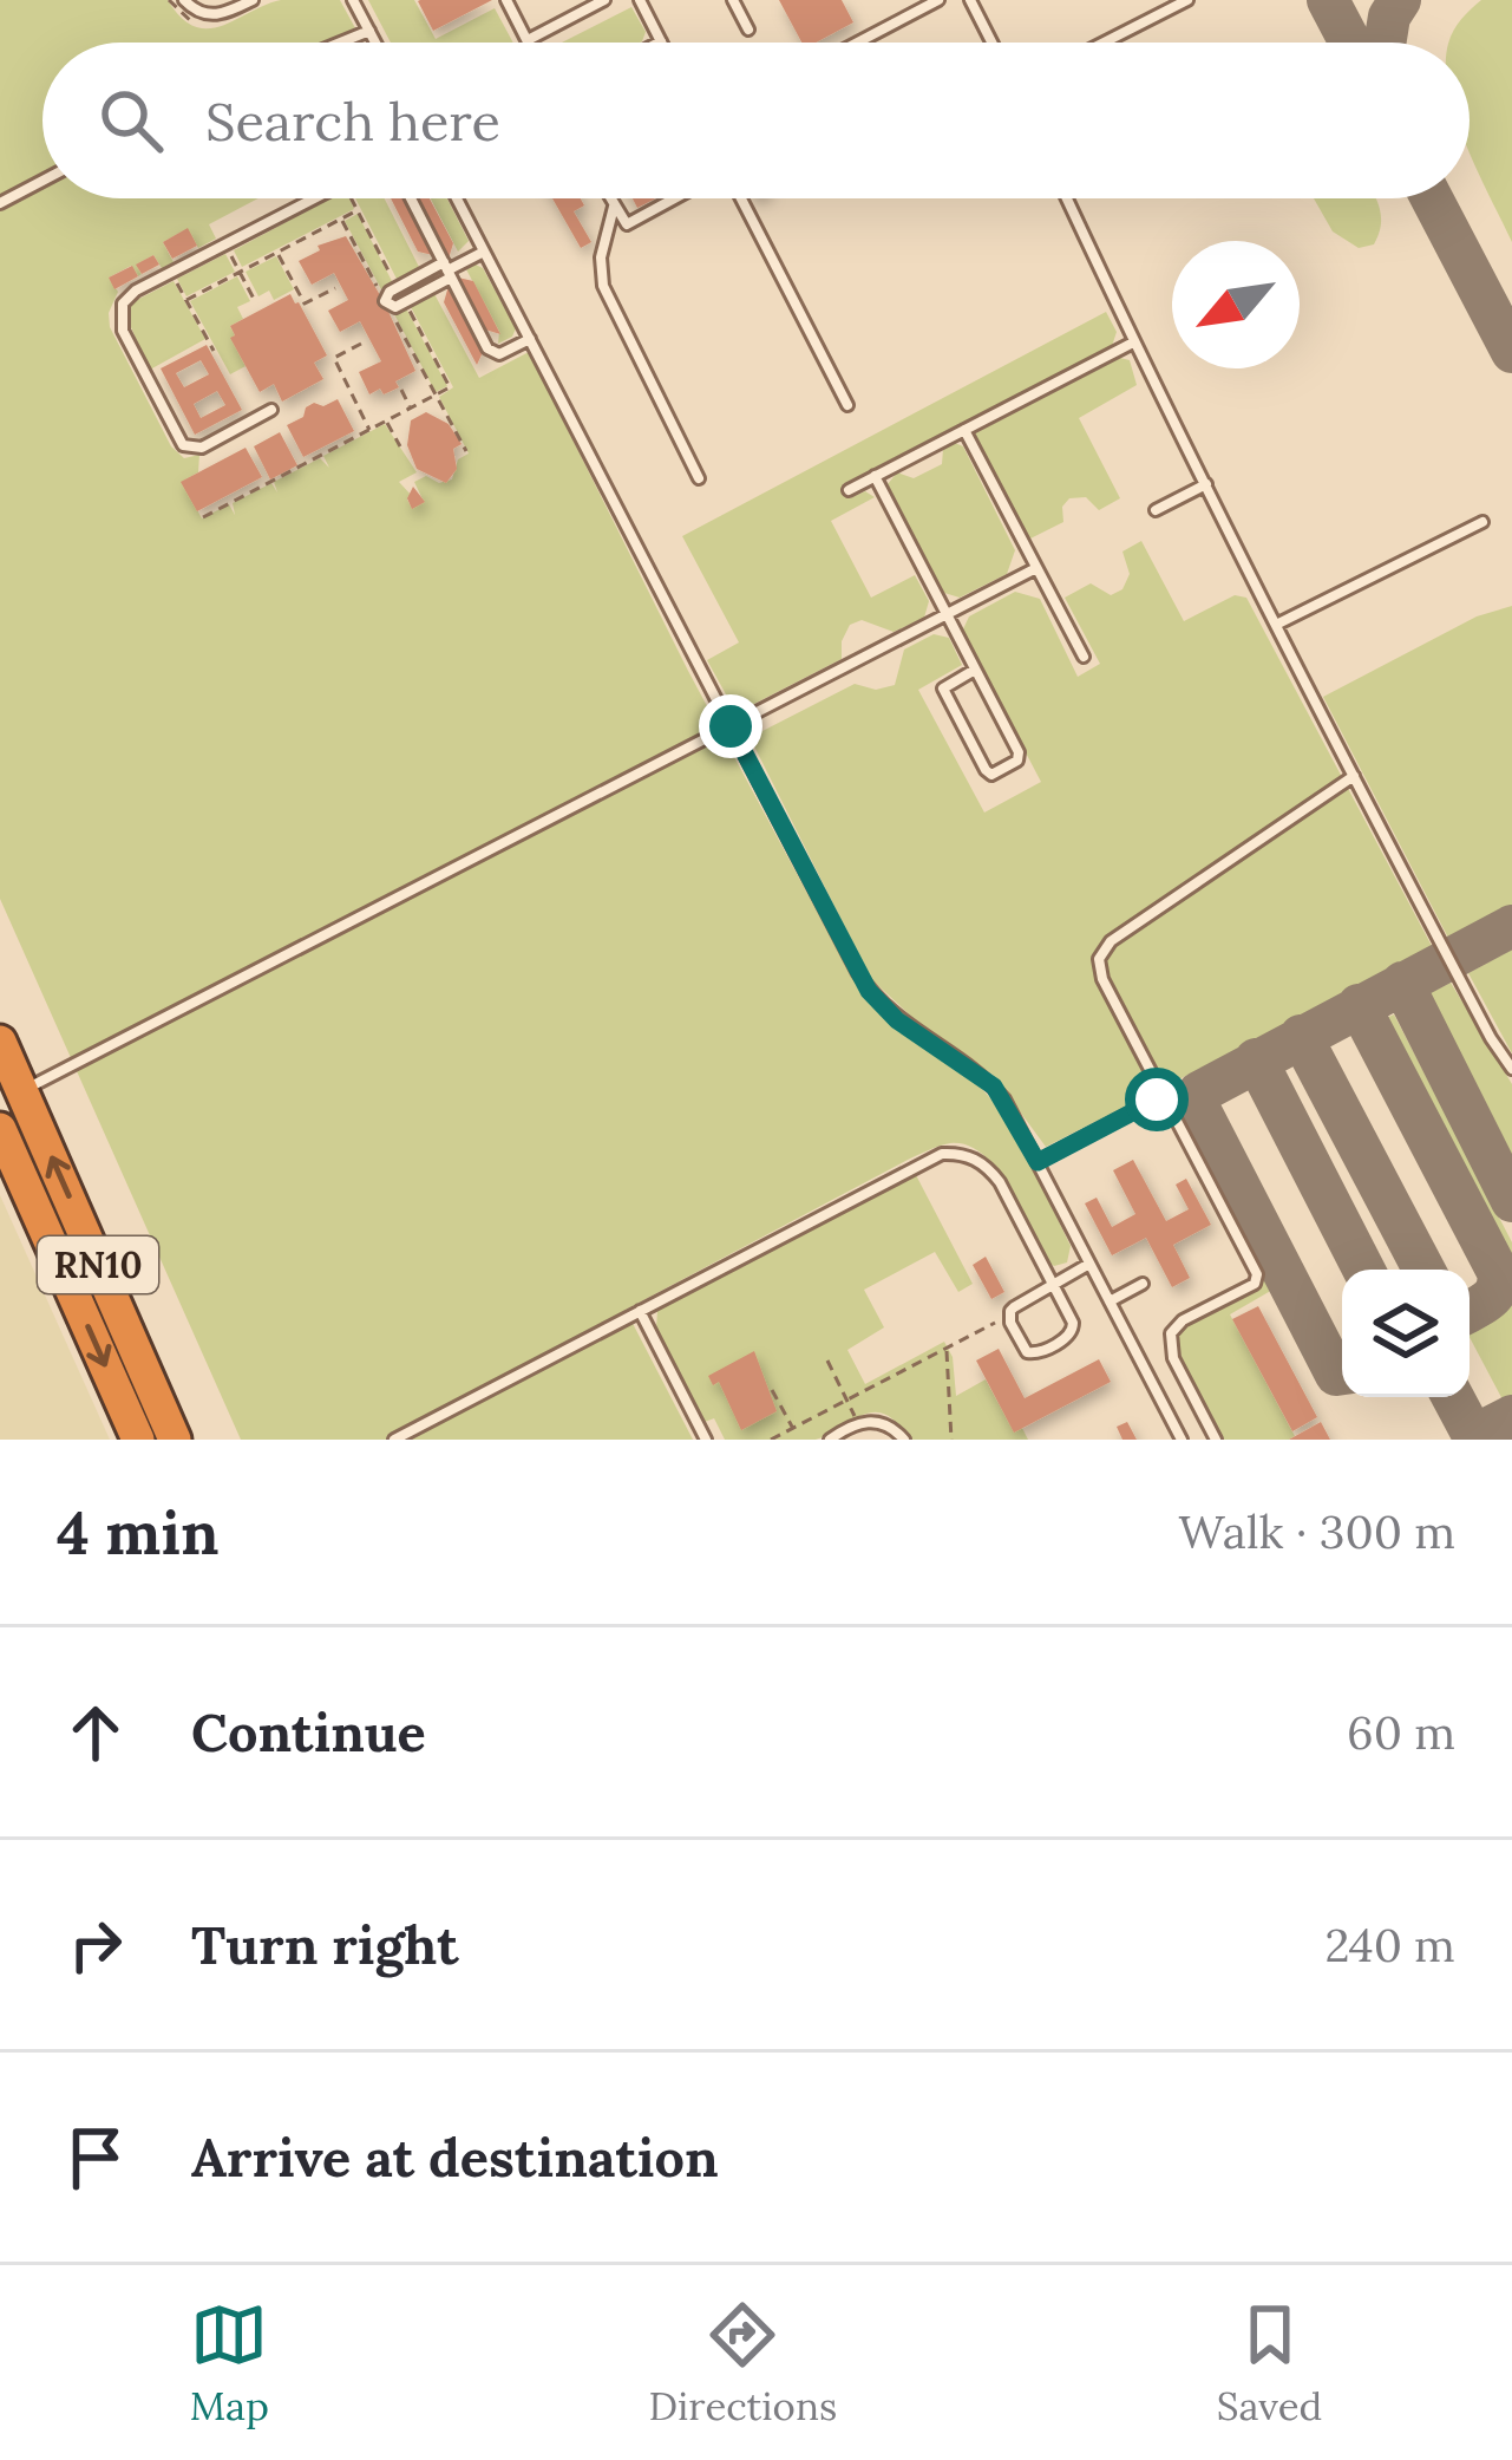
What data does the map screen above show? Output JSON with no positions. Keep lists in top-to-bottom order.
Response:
{
  "streets": {
    "highway": ["RN10"]
  },
  "north": "bottom left",
  "page": {
    "search": "Search here",
    "heading": ["4 min", "Walk · 300 m"],
    "list": [
      ["Continue", "60 m"],
      ["Turn right", "240 m"],
      "Arrive at destination"
    ],
    "nav": ["Map", "Directions", "Saved"]
  }
}
